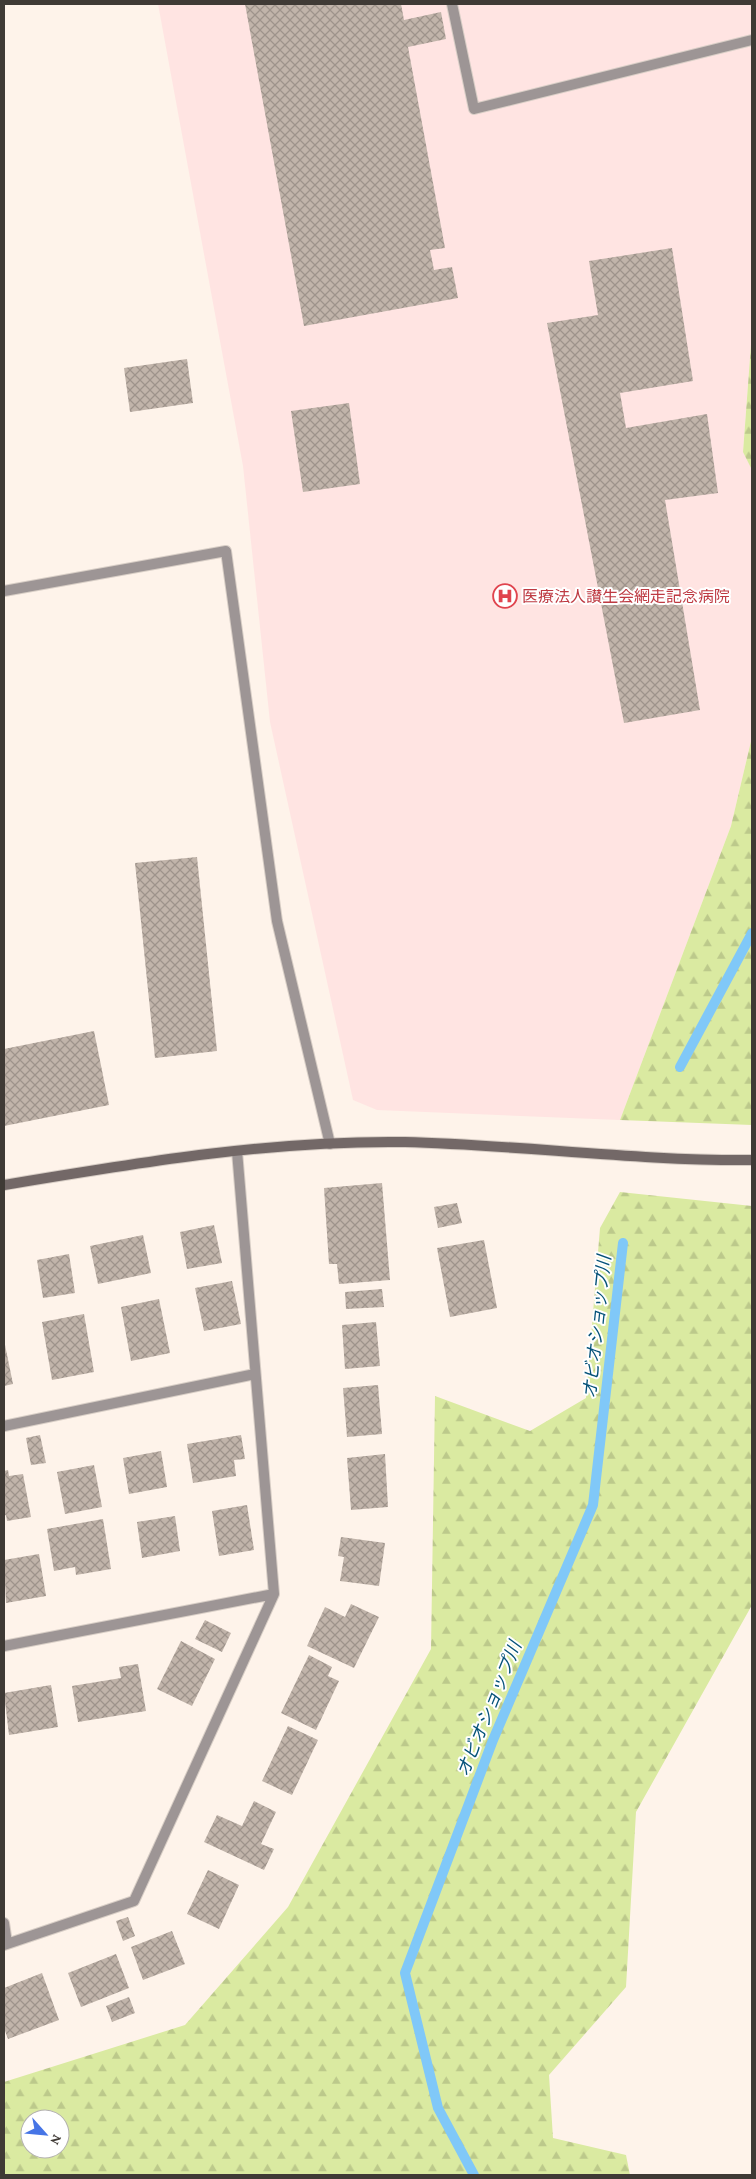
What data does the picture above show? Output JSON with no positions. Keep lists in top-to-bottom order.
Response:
{
  "water": ["オビオショップ川"],
  "places": {
    "hospital": ["医療法人讃生会網走記念病院"]
  },
  "north": "bottom right"
}
